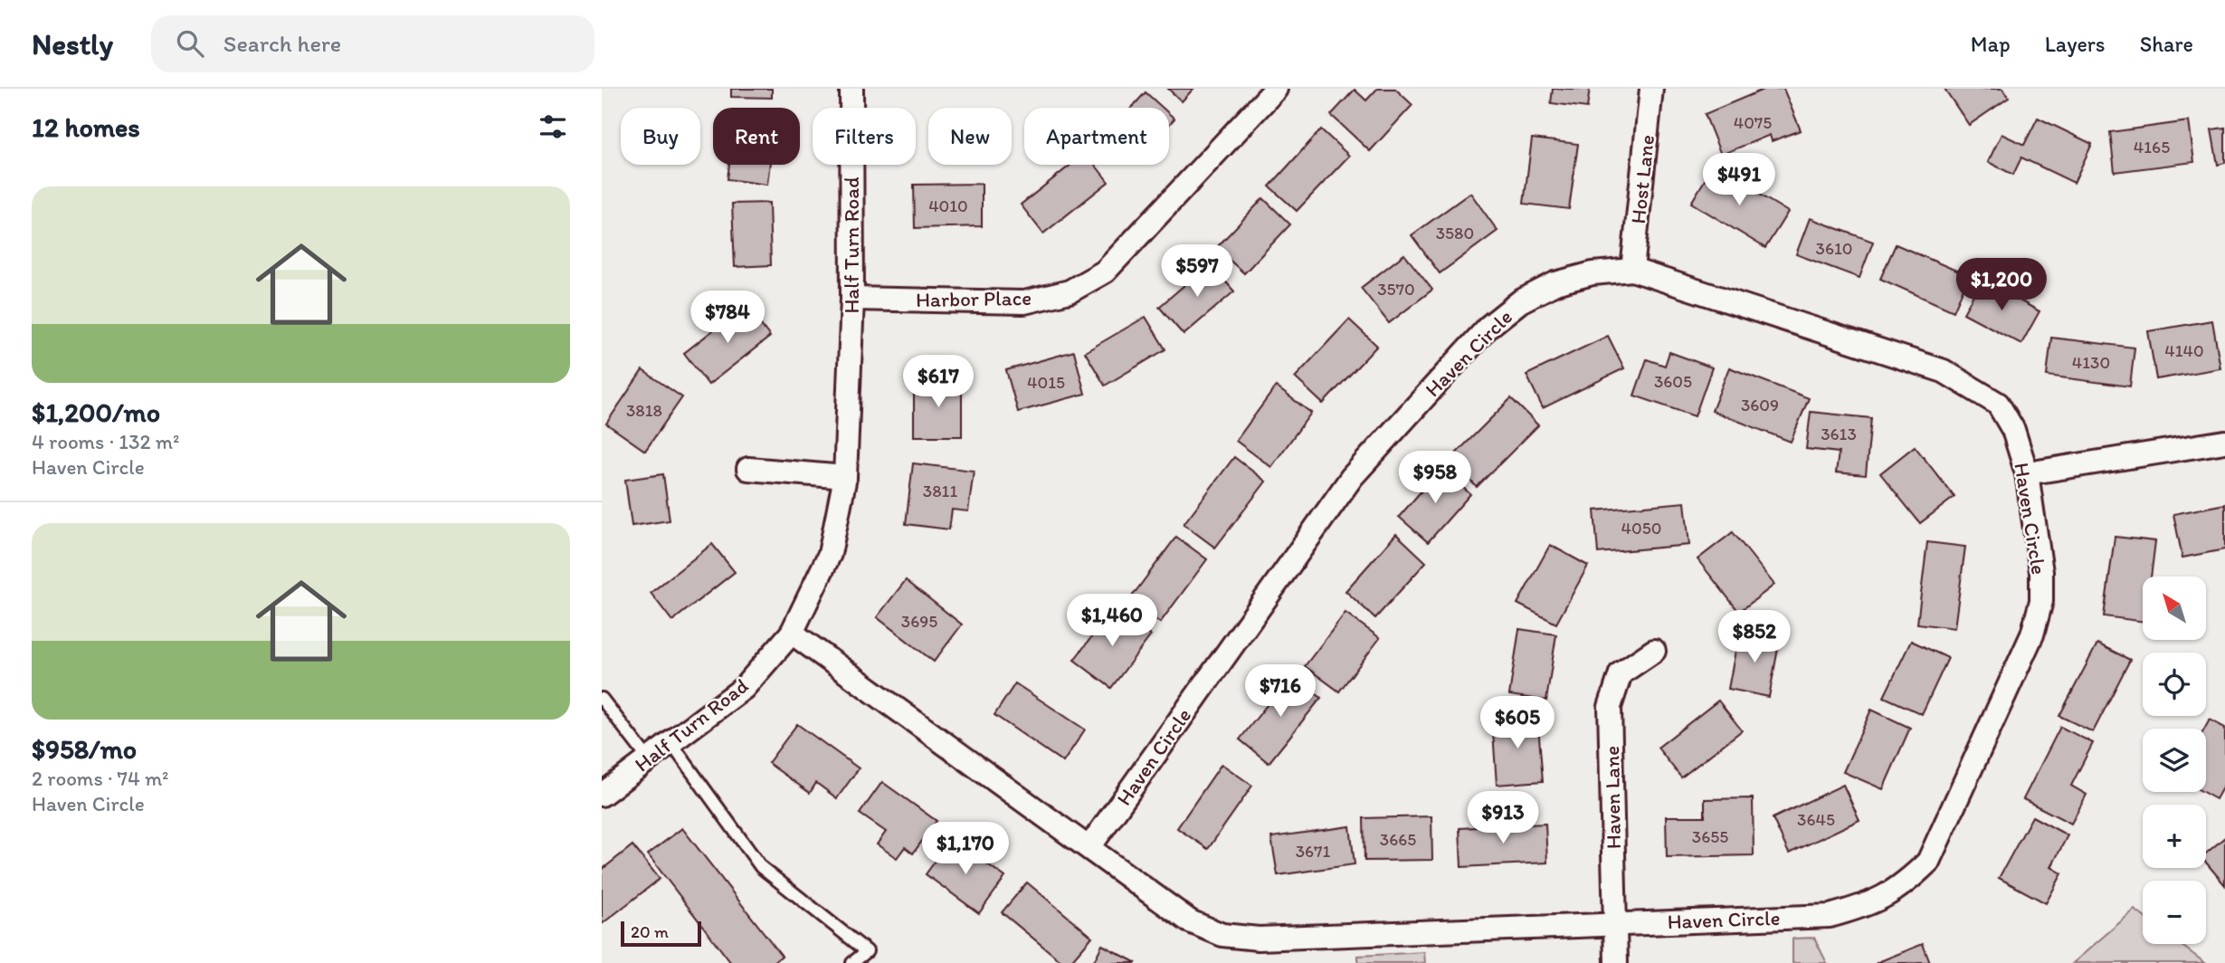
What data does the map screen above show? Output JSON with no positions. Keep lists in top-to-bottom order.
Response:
{
  "streets": {
    "street": [
      "Host Lane",
      "Half Turn Road",
      "Harbor Place",
      "Haven Circle",
      "Haven Lane"
    ]
  },
  "crossings": [
    ["Host Lane", "Haven Circle"],
    ["Half Turn Road", "Harbor Place"],
    ["Half Turn Road", "Haven Circle"],
    ["Haven Circle", "Haven Lane"]
  ],
  "house_numbers": [
    "4075",
    "4165",
    "4010",
    "3580",
    "3610",
    "3570",
    "4140",
    "4130",
    "3605",
    "4015",
    "3609",
    "3818",
    "3613",
    "3811",
    "4050",
    "3695",
    "3645",
    "3655",
    "3665",
    "3671"
  ],
  "scale_bar": "20 m",
  "north": "top left",
  "page": {
    "header": "Nestly",
    "search": "Search here",
    "nav": ["Map", "Layers", "Share"],
    "heading": "12 homes",
    "chip": [
      "Buy",
      "Rent",
      "Filters",
      "New",
      "Apartment"
    ],
    "price": [
      "$491",
      "$597",
      "$1,200",
      "$784",
      "$617",
      "$958",
      "$1,460",
      "$852",
      "$716",
      "$605",
      "$913",
      "$1,170"
    ],
    "list": [
      {
        "name": "$1,200/mo",
        "note": "4 rooms · 132 m² · Haven Circle"
      },
      {
        "name": "$958/mo",
        "note": "2 rooms · 74 m² · Haven Circle"
      }
    ],
    "map_buttons": ["+", "−"],
    "scale": "20 m"
  }
}
